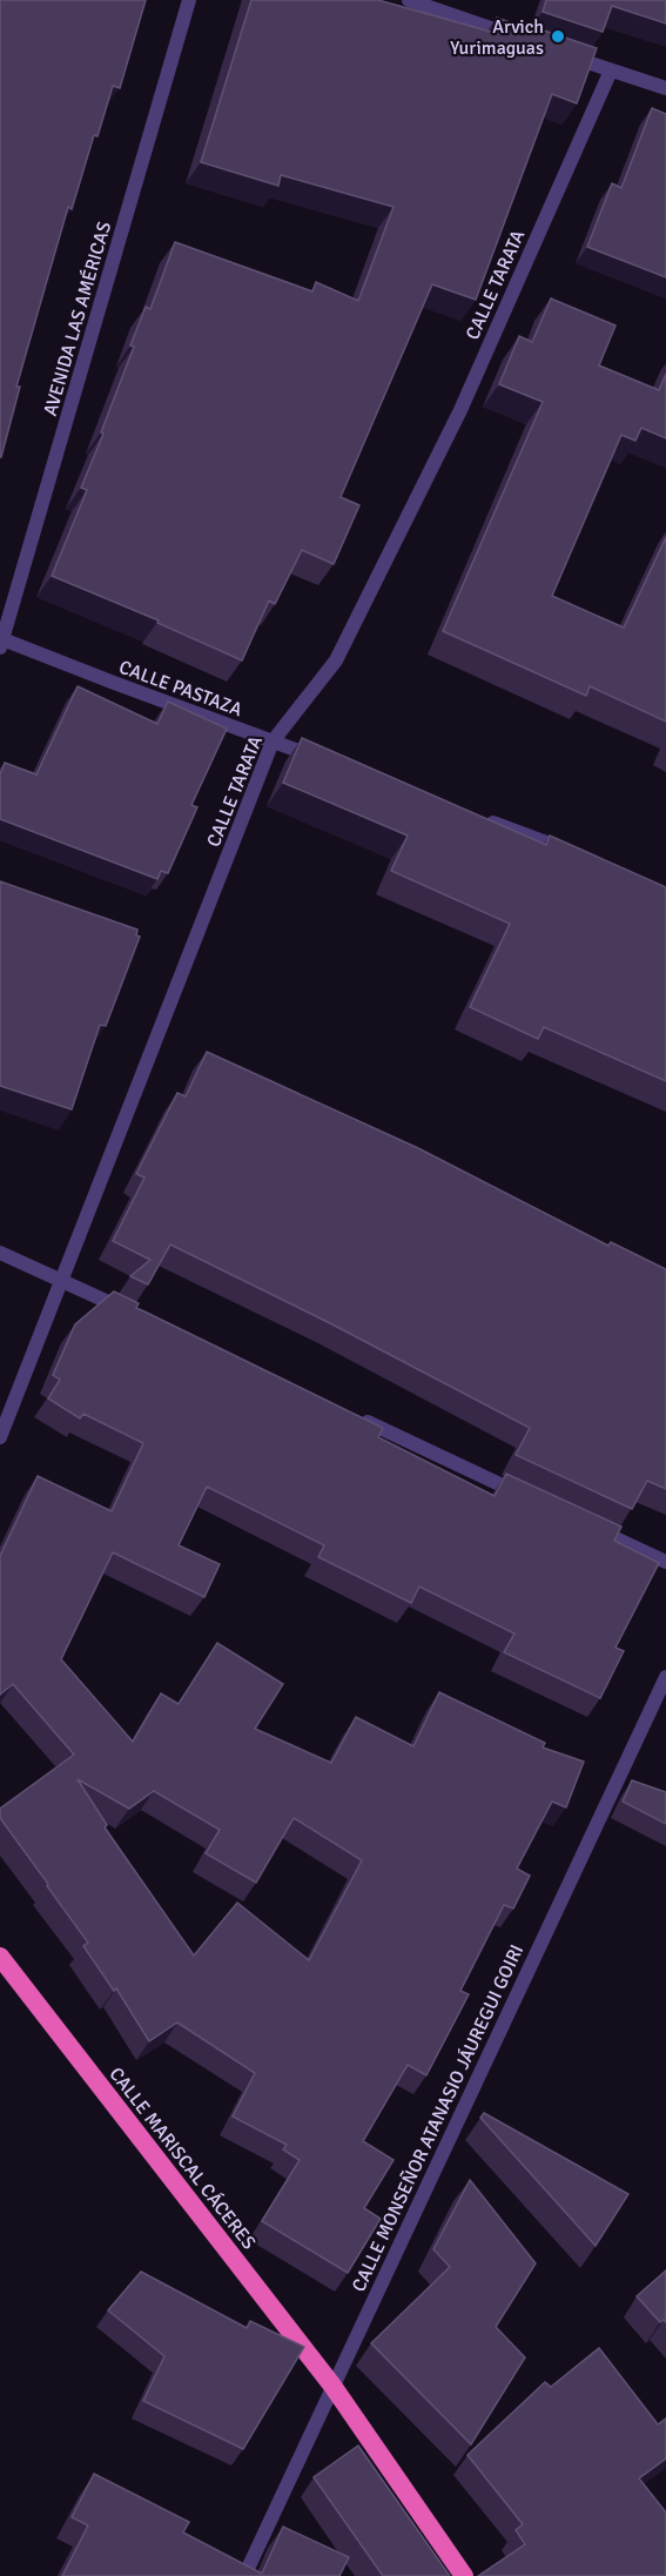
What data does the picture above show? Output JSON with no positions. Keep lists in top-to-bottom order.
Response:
{
  "streets": {
    "highway": ["CALLE MARISCAL CÁCERES"],
    "street": [
      "CALLE TARATA",
      "AVENIDA LAS AMÉRICAS",
      "CALLE PASTAZA",
      "CALLE MONSEÑOR ATANASIO JÁUREGUI GOIRI"
    ]
  },
  "crossings": [
    ["CALLE TARATA", "CALLE PASTAZA"],
    ["AVENIDA LAS AMÉRICAS", "CALLE PASTAZA"],
    ["CALLE MONSEÑOR ATANASIO JÁUREGUI GOIRI", "CALLE MARISCAL CÁCERES"]
  ],
  "places": ["Arvich Yurimaguas"]
}
